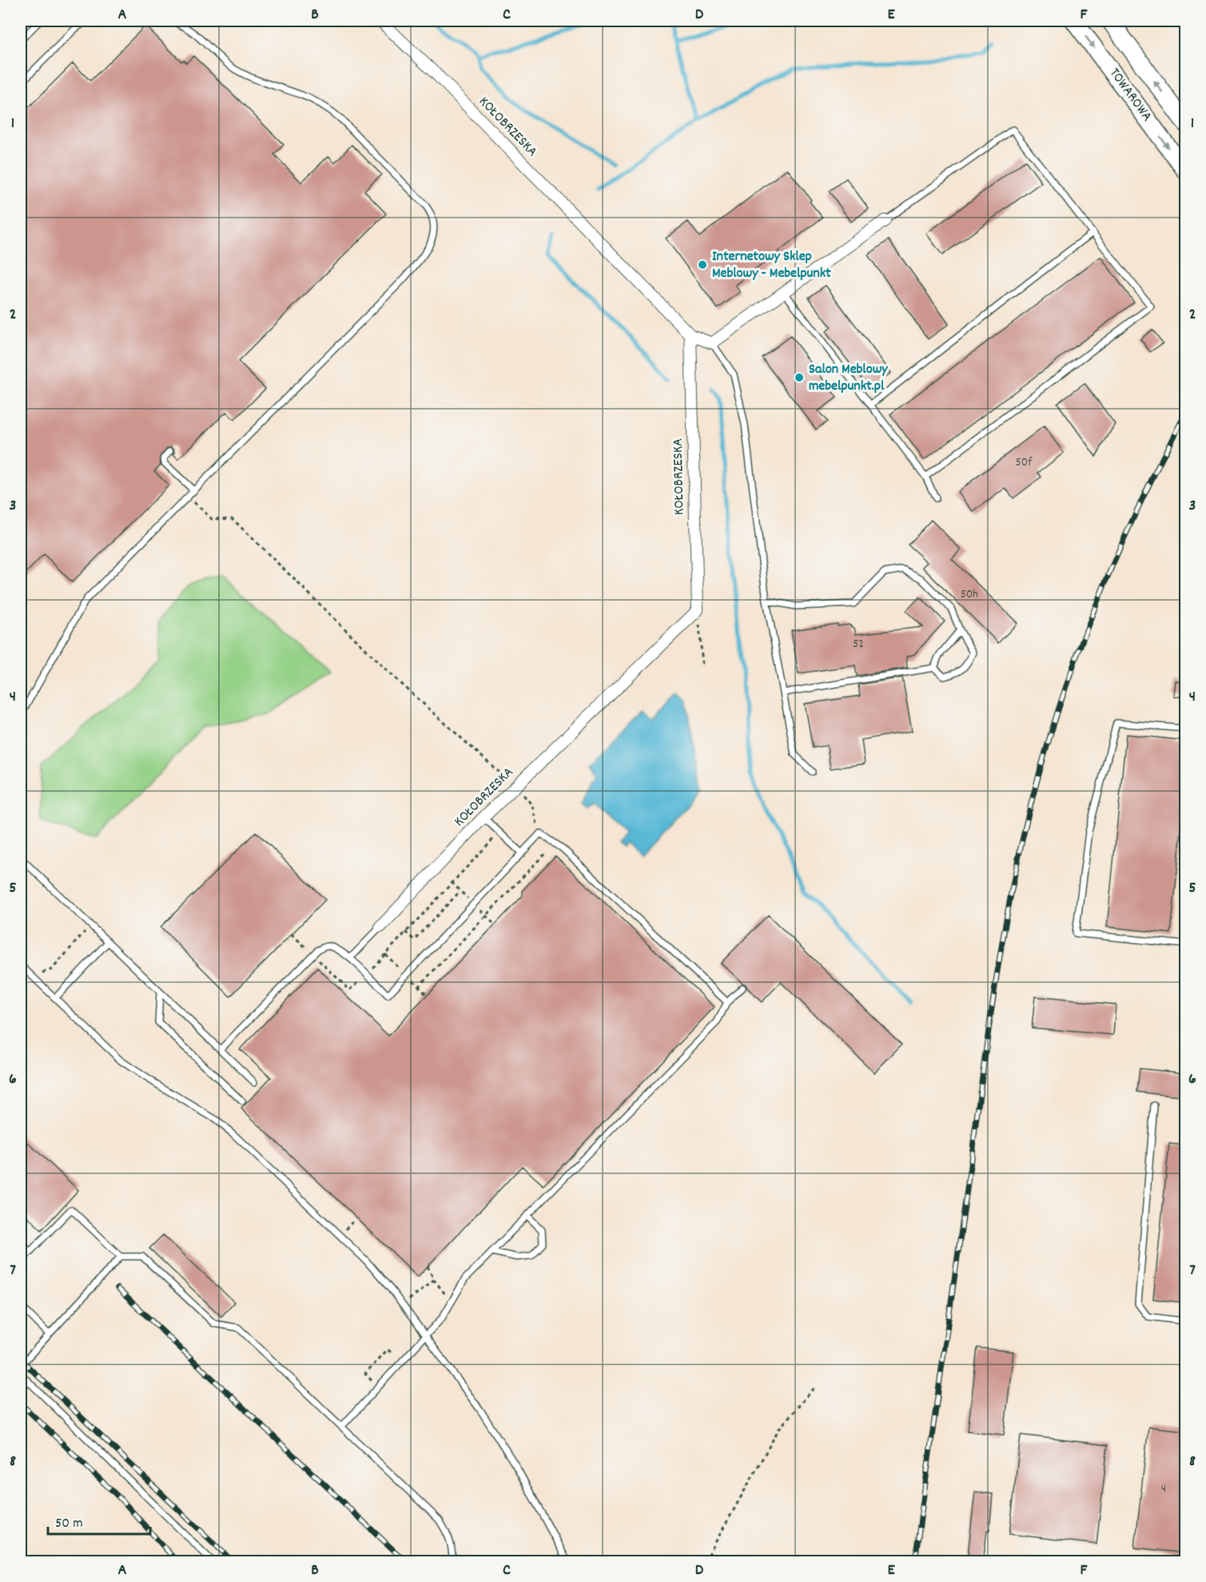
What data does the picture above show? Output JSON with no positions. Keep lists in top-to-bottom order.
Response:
{
  "streets": {
    "main road": ["TOWAROWA"],
    "street": ["KOŁOBRZESKA"]
  },
  "places": ["Internetowy Sklep Meblowy - Mebelpunkt", "Salon Meblowy mebelpunkt.pl"],
  "house_numbers": [
    "50f",
    "50h",
    "52",
    "4"
  ],
  "scale_bar": "50 m",
  "grid": {
    "columns": [
      "A",
      "B",
      "C",
      "D",
      "E",
      "F"
    ],
    "rows": [
      "1",
      "2",
      "3",
      "4",
      "5",
      "6",
      "7",
      "8"
    ]
  }
}
